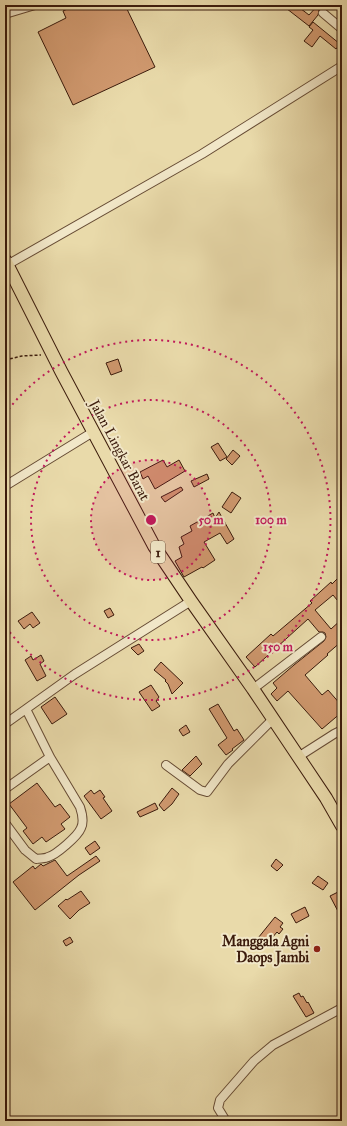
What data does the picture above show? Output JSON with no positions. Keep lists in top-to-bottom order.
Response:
{
  "streets": {
    "highway": ["Jalan Lingkar Barat", "1"]
  },
  "places": ["Manggala Agni Daops Jambi"],
  "rings": ["50 m", "100 m", "150 m"]
}
